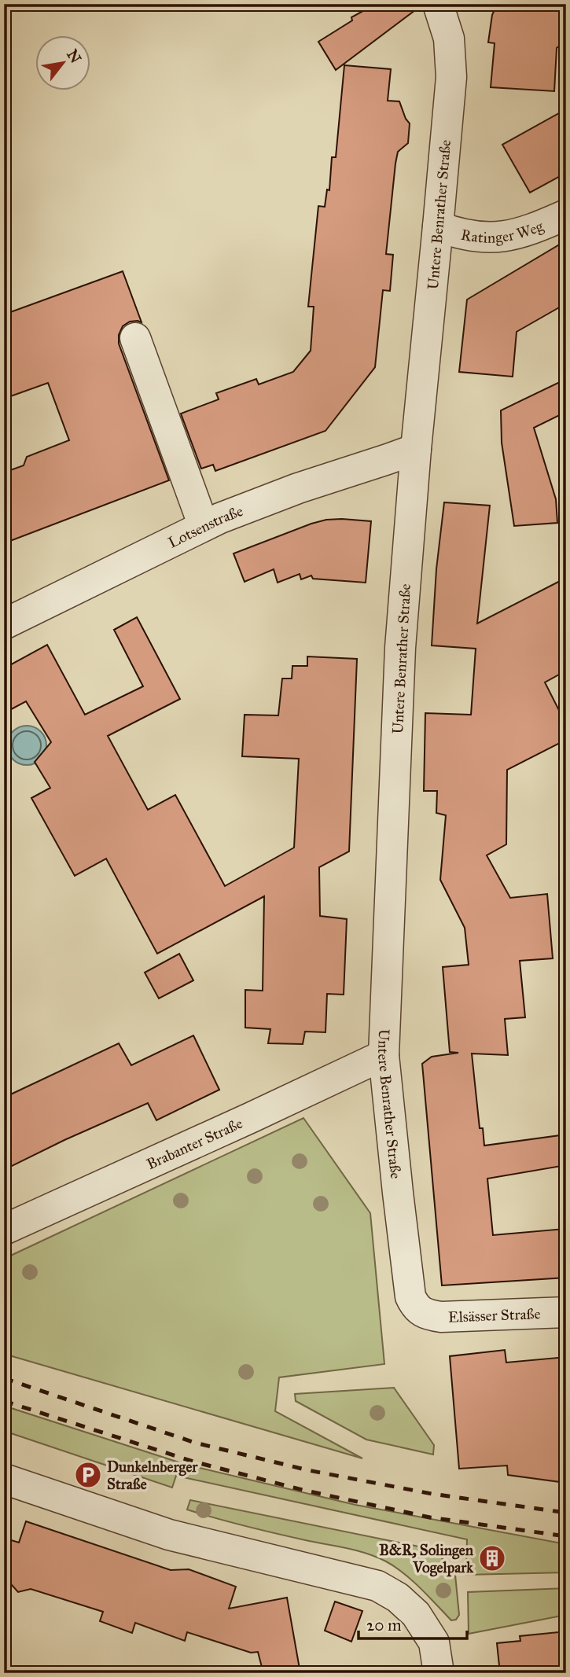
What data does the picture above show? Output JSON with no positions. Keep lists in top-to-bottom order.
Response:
{
  "streets": {
    "street": [
      "Untere Benrather Straße",
      "Ratinger Weg",
      "Lotsenstraße",
      "Brabanter Straße",
      "Elsässer Straße"
    ]
  },
  "crossings": [
    ["Untere Benrather Straße", "Ratinger Weg"],
    ["Untere Benrather Straße", "Lotsenstraße"],
    ["Untere Benrather Straße", "Brabanter Straße"],
    ["Untere Benrather Straße", "Elsässer Straße"]
  ],
  "places": {
    "parking": ["Dunkelnberger Straße"],
    "building": ["B&R, Solingen Vogelpark"]
  },
  "scale_bar": "20 m",
  "north": "top right"
}
